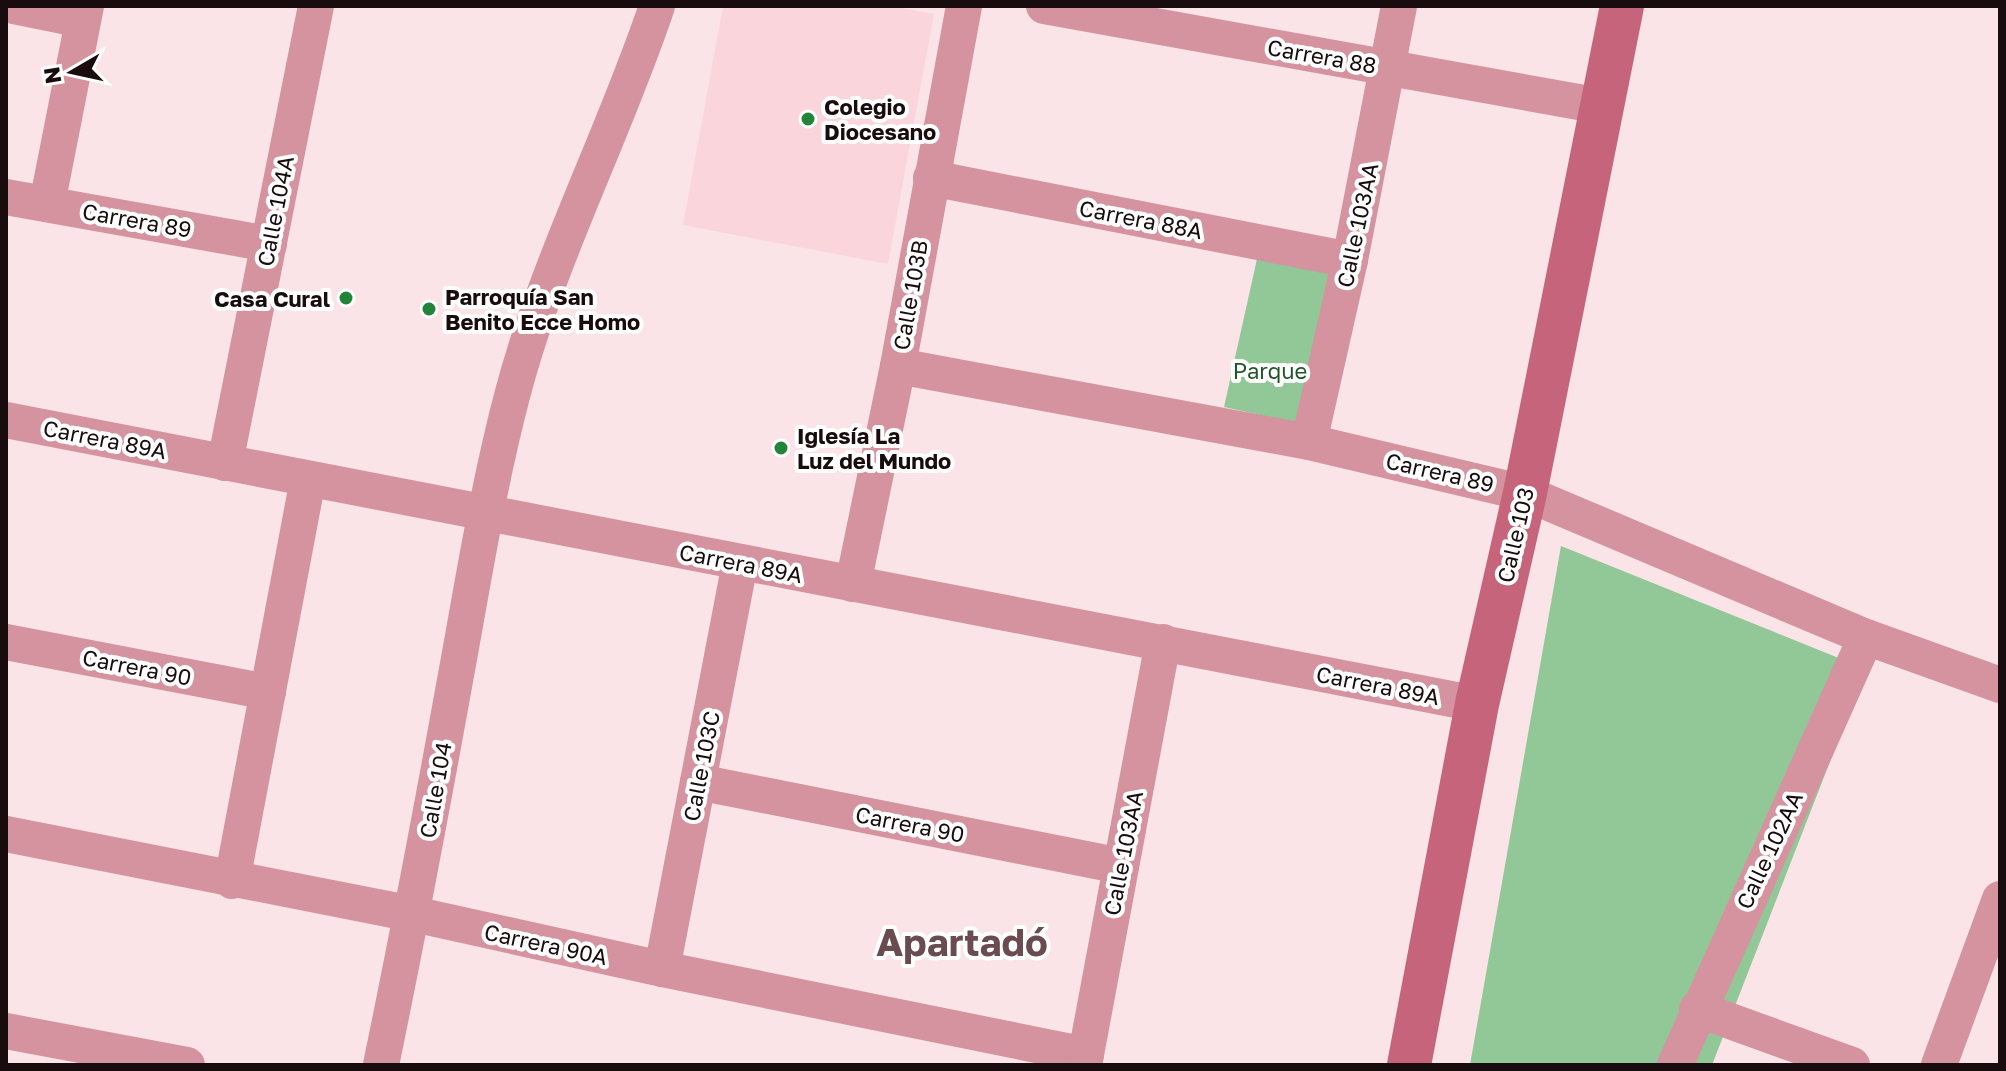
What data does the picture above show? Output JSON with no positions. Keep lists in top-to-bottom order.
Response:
{
  "streets": {
    "street": [
      "Carrera 88",
      "Calle 104A",
      "Carrera 88A",
      "Carrera 89",
      "Calle 103AA",
      "Calle 103B",
      "Carrera 89A",
      "Calle 103",
      "Carrera 90",
      "Calle 103C",
      "Calle 104",
      "Calle 102AA",
      "Carrera 90A"
    ]
  },
  "crossings": [
    ["Carrera 88", "Calle 103AA"],
    ["Carrera 88", "Calle 103"],
    ["Calle 104A", "Carrera 89"],
    ["Calle 104A", "Carrera 89A"],
    ["Carrera 88A", "Calle 103AA"],
    ["Carrera 88A", "Calle 103B"],
    ["Carrera 89", "Calle 103AA"],
    ["Carrera 89", "Calle 103B"],
    ["Carrera 89", "Calle 103"],
    ["Carrera 89", "Calle 102AA"],
    ["Calle 103AA", "Carrera 89A"],
    ["Calle 103AA", "Carrera 90"],
    ["Calle 103AA", "Carrera 90A"],
    ["Calle 103B", "Carrera 89A"],
    ["Carrera 89A", "Calle 103"],
    ["Carrera 89A", "Calle 103C"],
    ["Carrera 89A", "Calle 104"],
    ["Carrera 90", "Calle 103C"],
    ["Calle 103C", "Carrera 90A"],
    ["Calle 104", "Carrera 90A"]
  ],
  "districts": ["Apartadó"],
  "parks": ["Parque"],
  "places": [
    "Colegio Diocesano",
    "Casa Cural",
    "Parroquía San Benito Ecce Homo",
    "Iglesía La Luz del Mundo"
  ],
  "north": "left"
}
